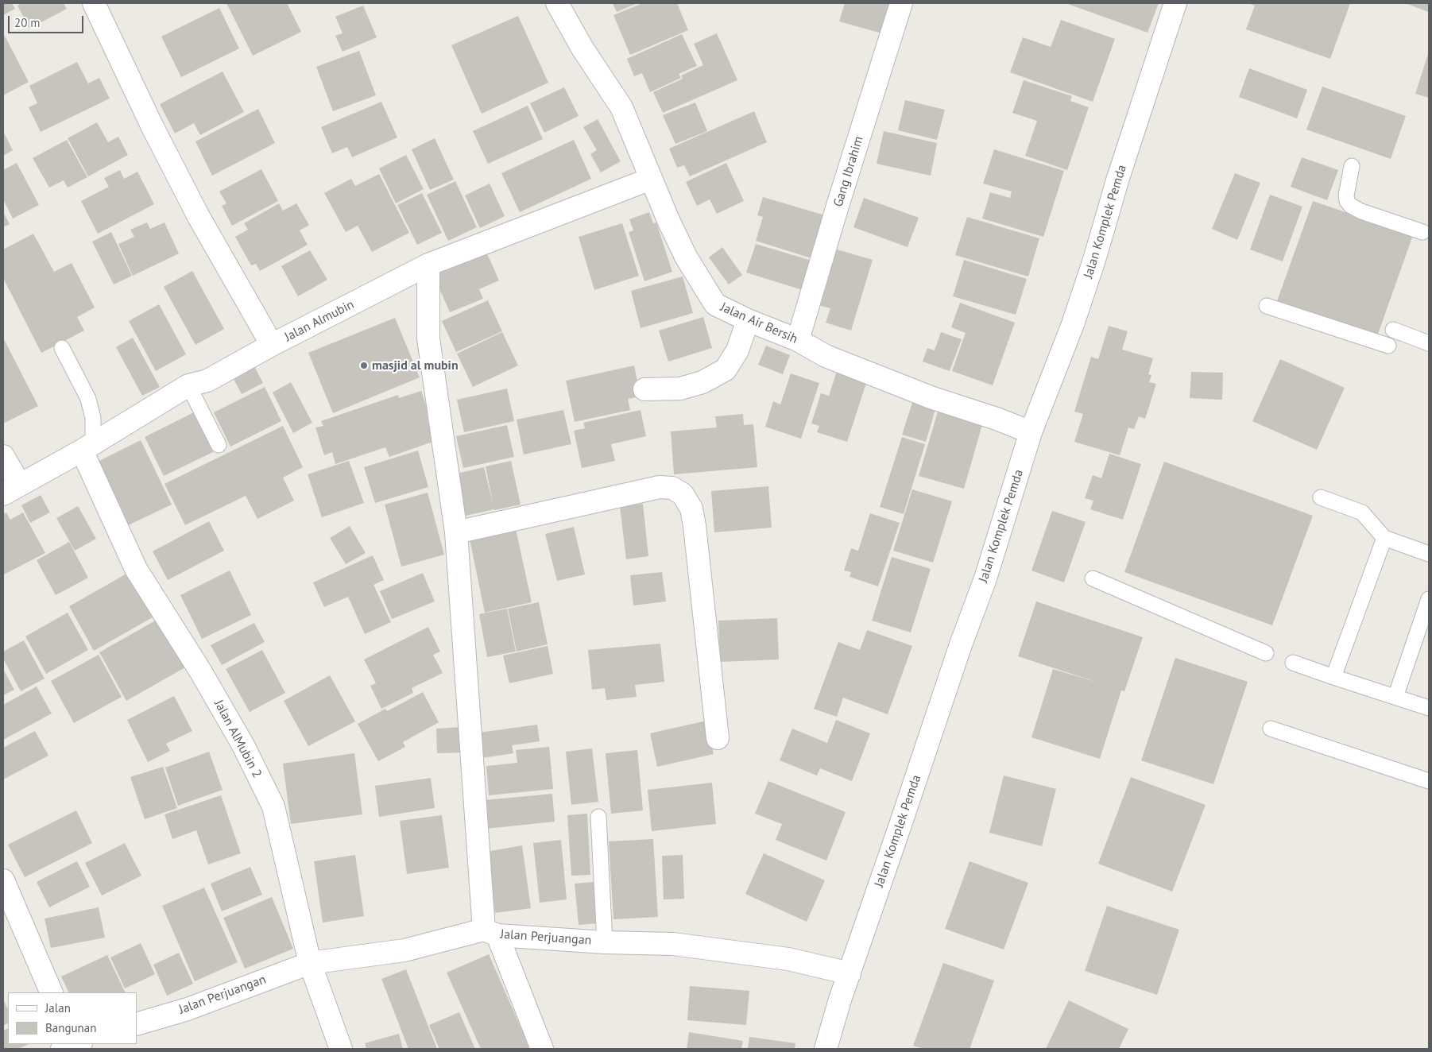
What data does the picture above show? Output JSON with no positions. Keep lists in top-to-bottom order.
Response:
{
  "streets": {
    "street": [
      "Gang Ibrahim",
      "Jalan Komplek Pemda",
      "Jalan Almubin",
      "Jalan Air Bersih",
      "Jalan AlMubin 2",
      "Jalan Perjuangan"
    ]
  },
  "crossings": [
    ["Gang Ibrahim", "Jalan Air Bersih"],
    ["Jalan Komplek Pemda", "Jalan Air Bersih"],
    ["Jalan Komplek Pemda", "Jalan Perjuangan"],
    ["Jalan Almubin", "Jalan Air Bersih"],
    ["Jalan Almubin", "Jalan AlMubin 2"],
    ["Jalan AlMubin 2", "Jalan Perjuangan"]
  ],
  "places": ["masjid al mubin"],
  "legend": ["Jalan", "Bangunan"],
  "scale_bar": "20 m"
}
